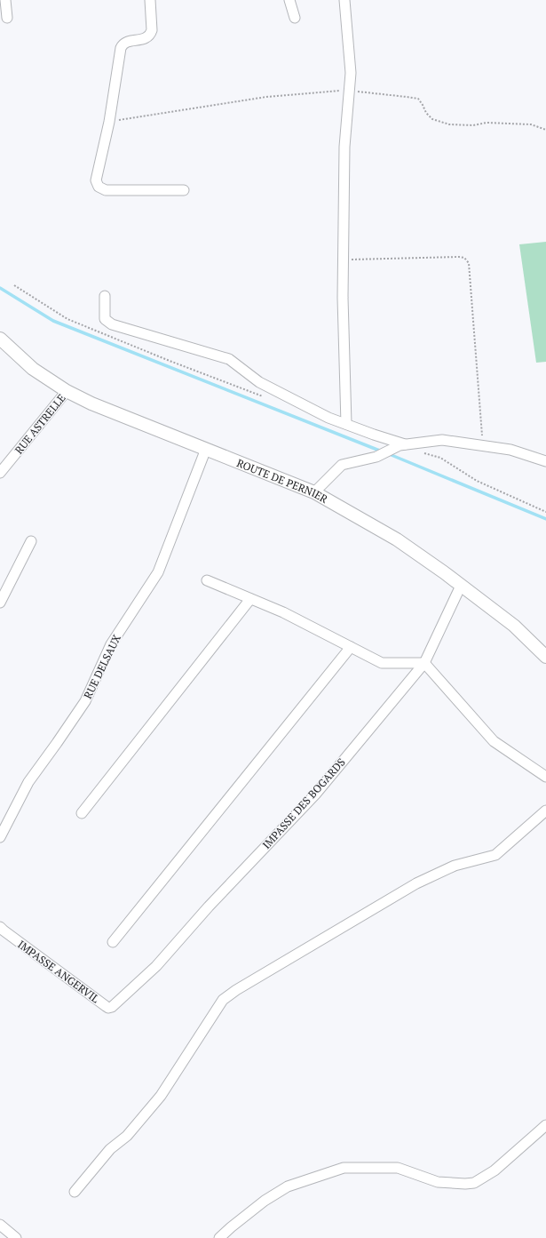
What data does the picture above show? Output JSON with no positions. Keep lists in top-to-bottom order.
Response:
{
  "streets": {
    "street": [
      "RUE ASTRELLE",
      "ROUTE DE PERNIER",
      "RUE DELSAUX",
      "IMPASSE DES BOGARDS",
      "IMPASSE ANGERVIL"
    ]
  },
  "crossings": [
    ["RUE ASTRELLE", "ROUTE DE PERNIER"],
    ["ROUTE DE PERNIER", "RUE DELSAUX"],
    ["ROUTE DE PERNIER", "IMPASSE DES BOGARDS"],
    ["IMPASSE DES BOGARDS", "IMPASSE ANGERVIL"]
  ]
}
